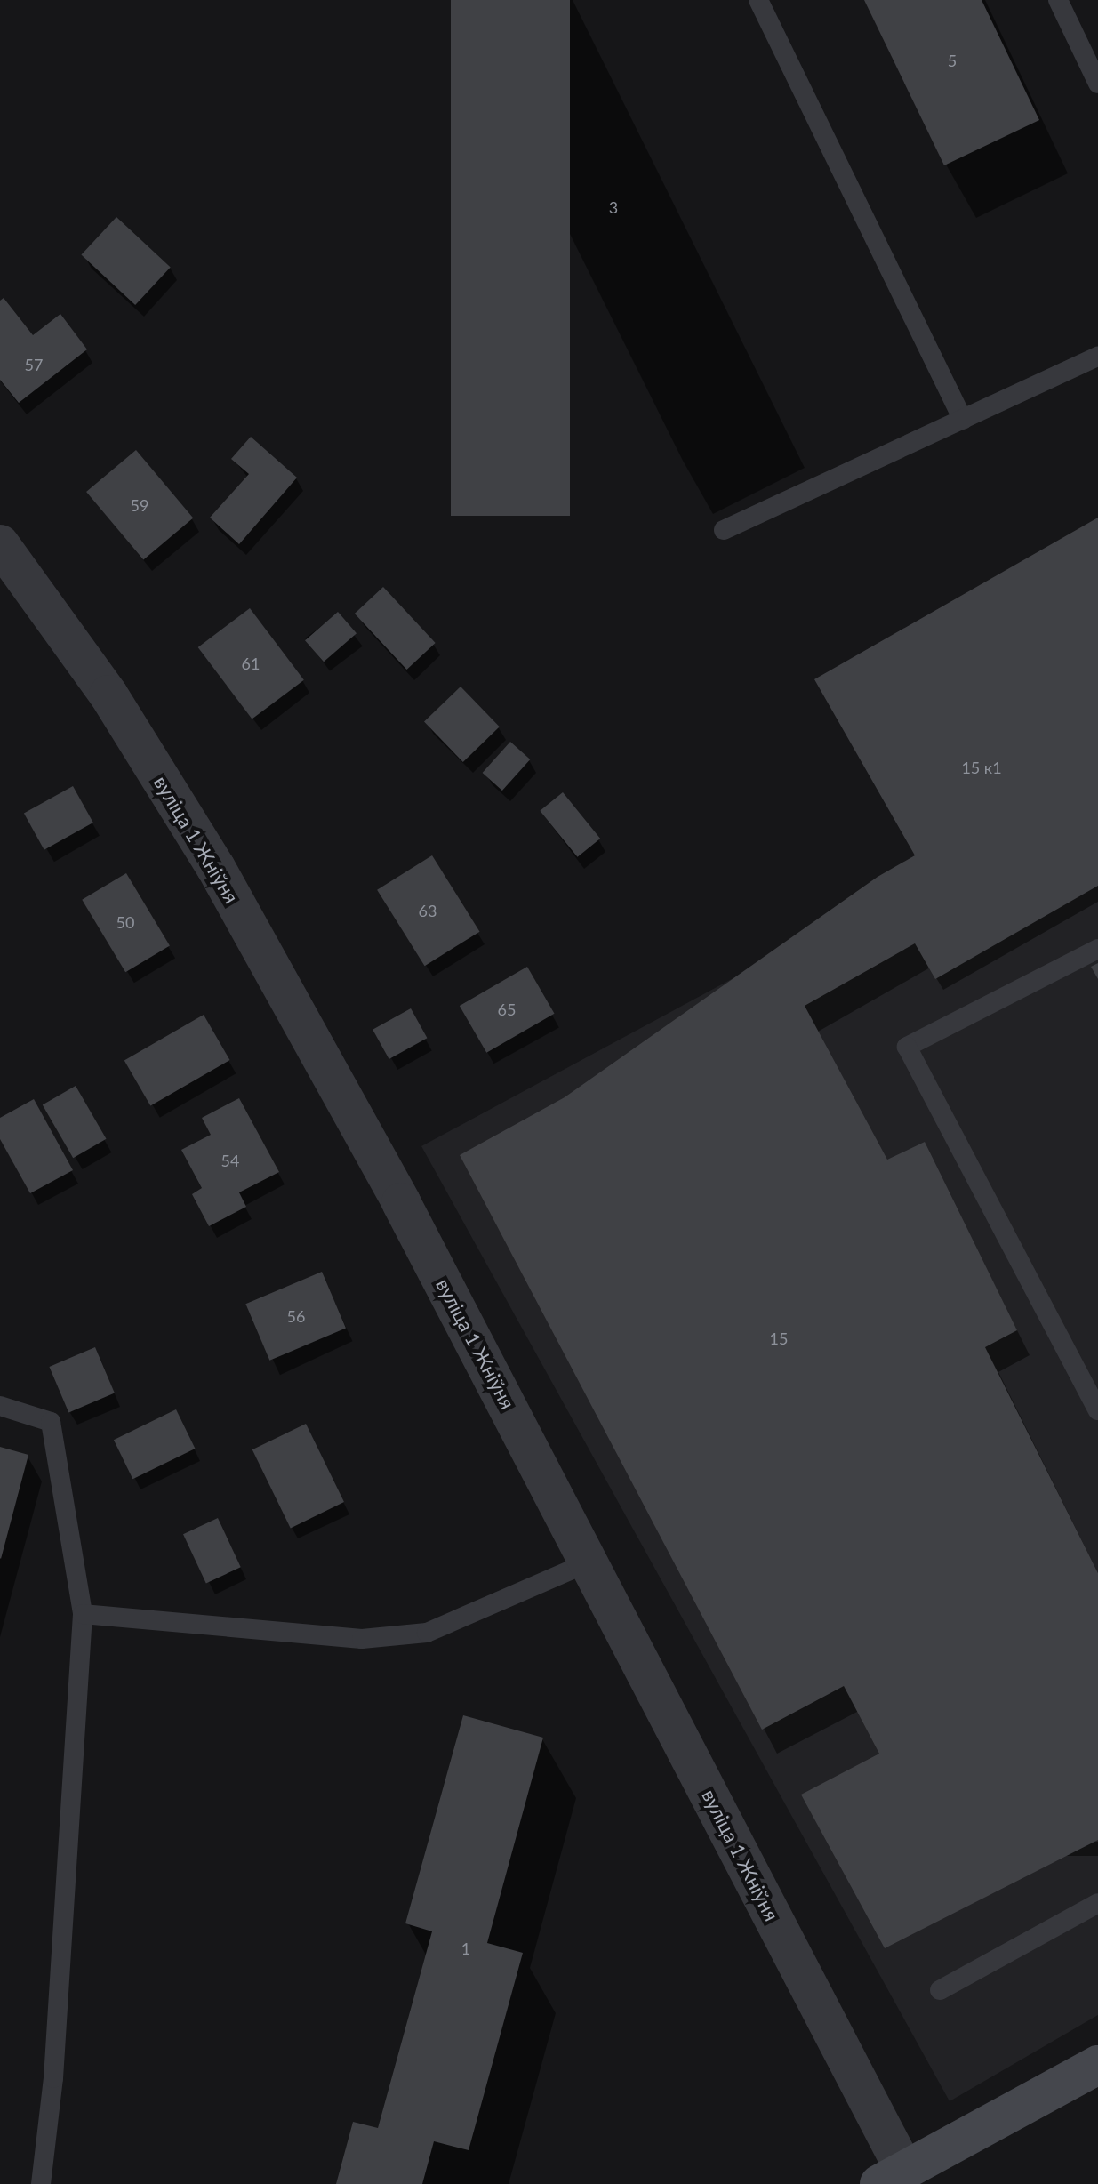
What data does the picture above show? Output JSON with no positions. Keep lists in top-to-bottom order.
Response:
{
  "streets": {
    "street": ["вуліца 1 Жніўня"]
  },
  "house_numbers": [
    "5",
    "3",
    "57",
    "59",
    "61",
    "15 к1",
    "63",
    "50",
    "65",
    "54",
    "56",
    "15",
    "1"
  ]
}
